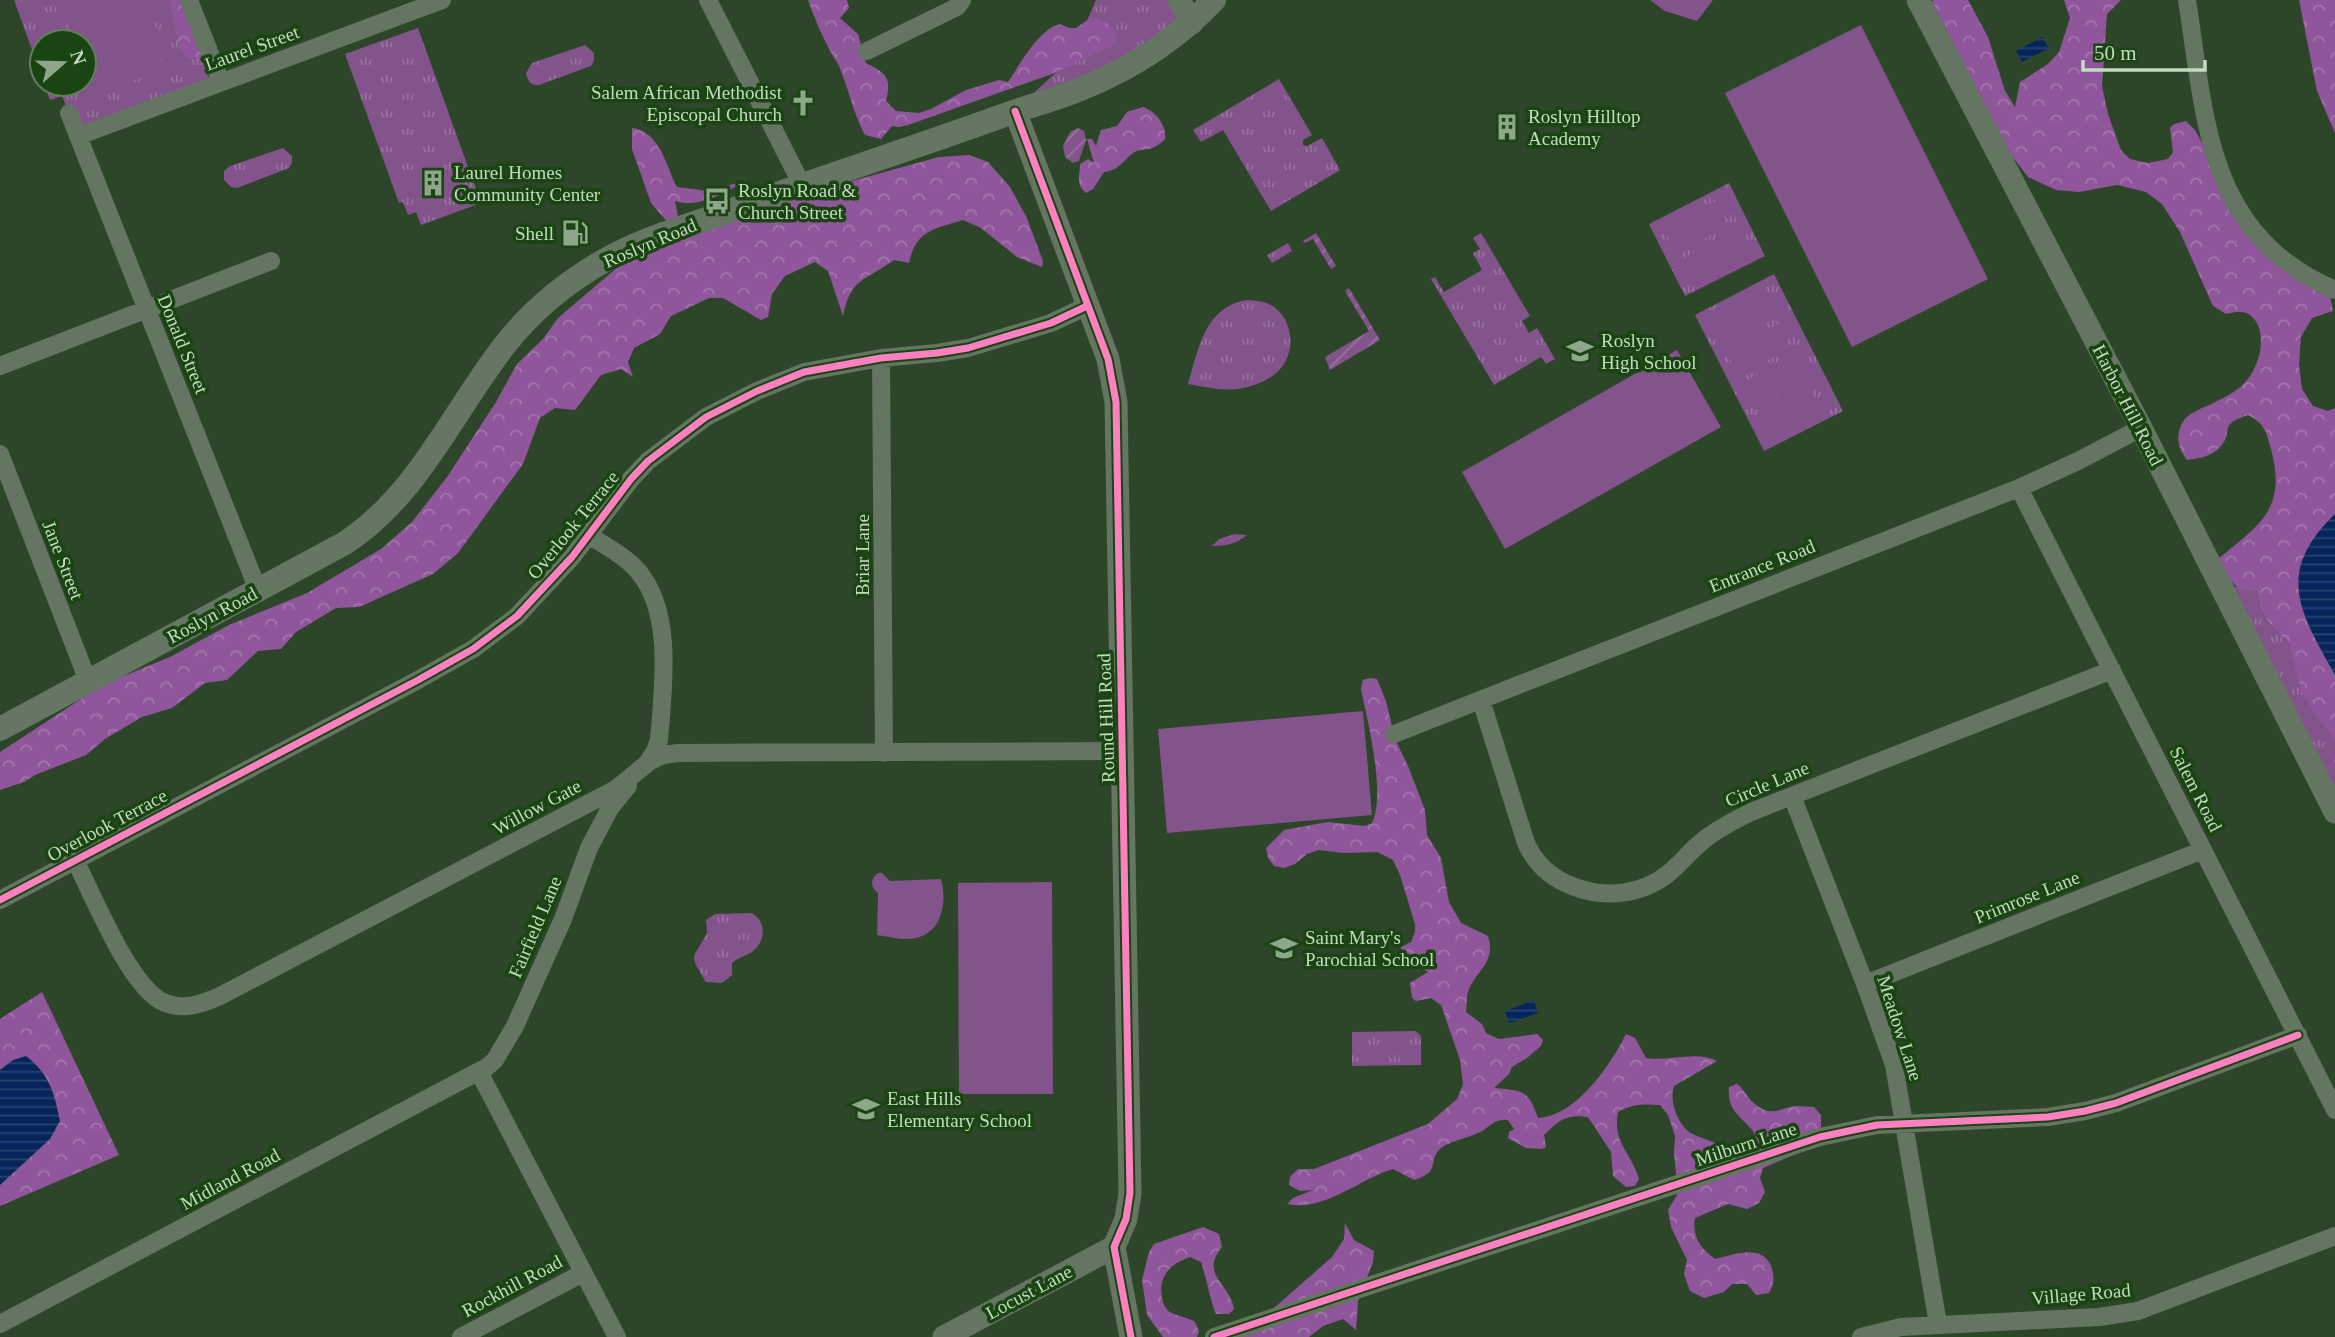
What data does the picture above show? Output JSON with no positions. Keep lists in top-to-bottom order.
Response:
{
  "streets": {
    "main road": ["Roslyn Road"],
    "street": [
      "Laurel Street",
      "Donald Street",
      "Harbor Hill Road",
      "Overlook Terrace",
      "Briar Lane",
      "Jane Street",
      "Entrance Road",
      "Round Hill Road",
      "Circle Lane",
      "Salem Road",
      "Willow Gate",
      "Primrose Lane",
      "Fairfield Lane",
      "Meadow Lane",
      "Milburn Lane",
      "Midland Road",
      "Rockhill Road",
      "Locust Lane",
      "Village Road"
    ]
  },
  "crossings": [
    ["Laurel Street", "Donald Street"],
    ["Roslyn Road", "Donald Street"],
    ["Roslyn Road", "Jane Street"],
    ["Roslyn Road", "Round Hill Road"],
    ["Harbor Hill Road", "Entrance Road"],
    ["Overlook Terrace", "Briar Lane"],
    ["Overlook Terrace", "Round Hill Road"],
    ["Overlook Terrace", "Willow Gate"],
    ["Overlook Terrace", "Fairfield Lane"],
    ["Briar Lane", "Willow Gate"],
    ["Entrance Road", "Circle Lane"],
    ["Entrance Road", "Salem Road"],
    ["Round Hill Road", "Willow Gate"],
    ["Round Hill Road", "Locust Lane"],
    ["Circle Lane", "Salem Road"],
    ["Circle Lane", "Meadow Lane"],
    ["Salem Road", "Primrose Lane"],
    ["Salem Road", "Milburn Lane"],
    ["Willow Gate", "Fairfield Lane"],
    ["Primrose Lane", "Meadow Lane"],
    ["Fairfield Lane", "Midland Road"],
    ["Meadow Lane", "Milburn Lane"],
    ["Meadow Lane", "Village Road"]
  ],
  "places": {
    "church": ["Salem African Methodist Episcopal Church"],
    "building": ["Roslyn Hilltop Academy", "Laurel Homes Community Center"],
    "bus stop": ["Roslyn Road & Church Street"],
    "fuel station": ["Shell"],
    "school or university": ["Roslyn High School", "Saint Mary's Parochial School", "East Hills Elementary School"]
  },
  "scale_bar": "50 m",
  "north": "right"
}
